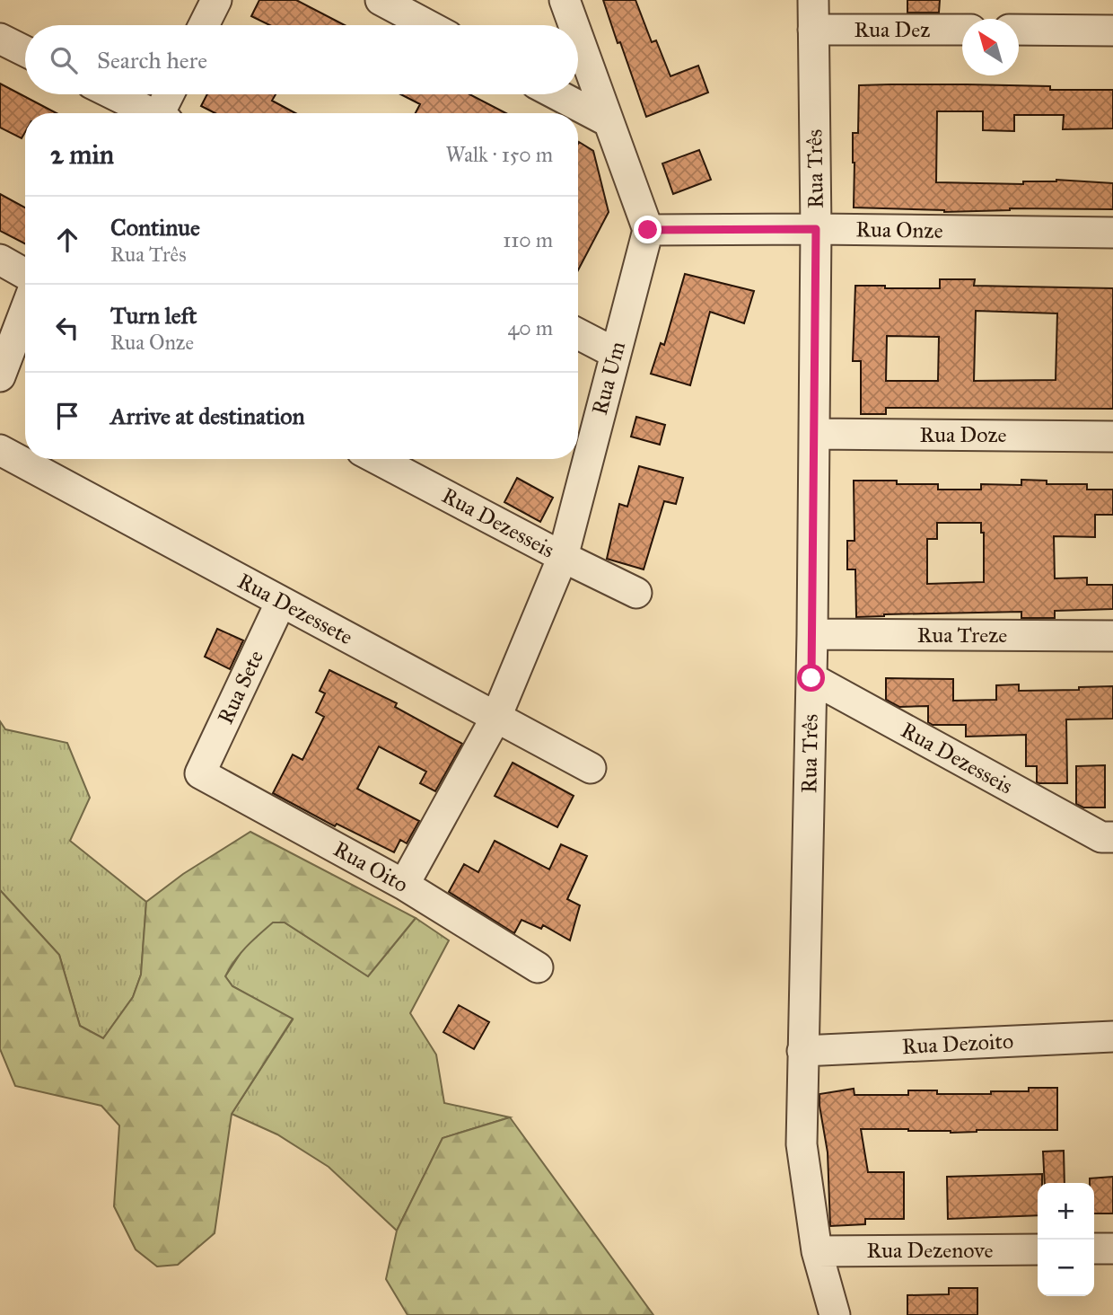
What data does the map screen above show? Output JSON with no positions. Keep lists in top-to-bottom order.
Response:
{
  "streets": {
    "street": [
      "Rua Dez",
      "Rua Três",
      "Rua Onze",
      "Rua Um",
      "Rua Doze",
      "Rua Dezesseis",
      "Rua Dezessete",
      "Rua Treze",
      "Rua Sete",
      "Rua Oito",
      "Rua Dezoito",
      "Rua Dezenove"
    ]
  },
  "crossings": [
    ["Rua Dez", "Rua Três"],
    ["Rua Três", "Rua Onze"],
    ["Rua Três", "Rua Doze"],
    ["Rua Três", "Rua Dezesseis"],
    ["Rua Três", "Rua Treze"],
    ["Rua Três", "Rua Dezoito"],
    ["Rua Três", "Rua Dezenove"],
    ["Rua Onze", "Rua Um"],
    ["Rua Um", "Rua Dezesseis"],
    ["Rua Um", "Rua Dezessete"],
    ["Rua Um", "Rua Oito"],
    ["Rua Dezessete", "Rua Sete"],
    ["Rua Sete", "Rua Oito"]
  ],
  "north": "top left",
  "page": {
    "search": "Search here",
    "heading": ["2 min", "Walk · 150 m"],
    "list": [
      ["Continue", "Rua Três", "110 m"],
      ["Turn left", "Rua Onze", "40 m"],
      "Arrive at destination"
    ],
    "map_buttons": ["+", "−"]
  }
}
